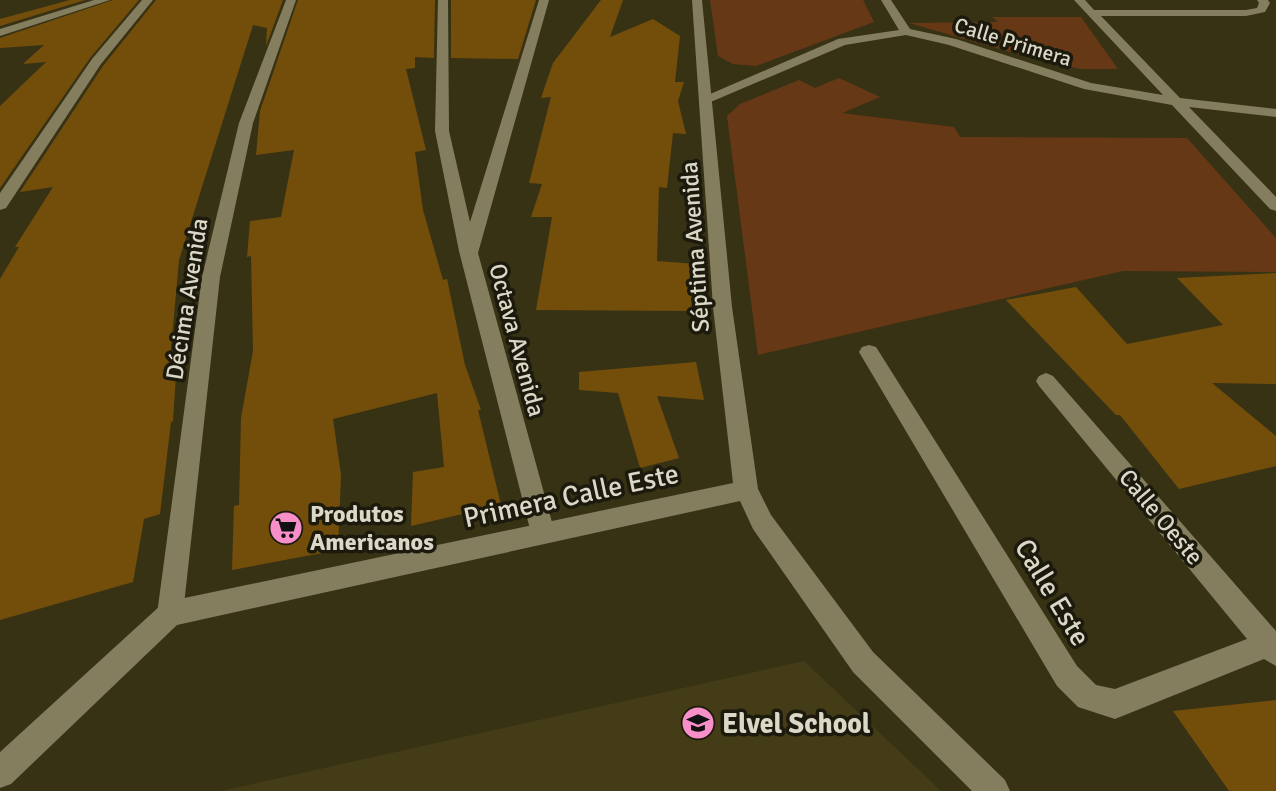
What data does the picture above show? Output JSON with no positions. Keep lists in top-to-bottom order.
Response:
{
  "streets": {
    "street": [
      "Calle Primera",
      "Séptima Avenida",
      "Décima Avenida",
      "Octava Avenida",
      "Primera Calle Este",
      "Calle Oeste",
      "Calle Este"
    ]
  },
  "crossings": [
    ["Calle Primera", "Séptima Avenida"],
    ["Séptima Avenida", "Primera Calle Este"],
    ["Décima Avenida", "Primera Calle Este"],
    ["Octava Avenida", "Primera Calle Este"],
    ["Calle Oeste", "Calle Este"]
  ],
  "places": {
    "supermarket": ["Produtos Americanos"],
    "school or university": ["Elvel School"]
  }
}
